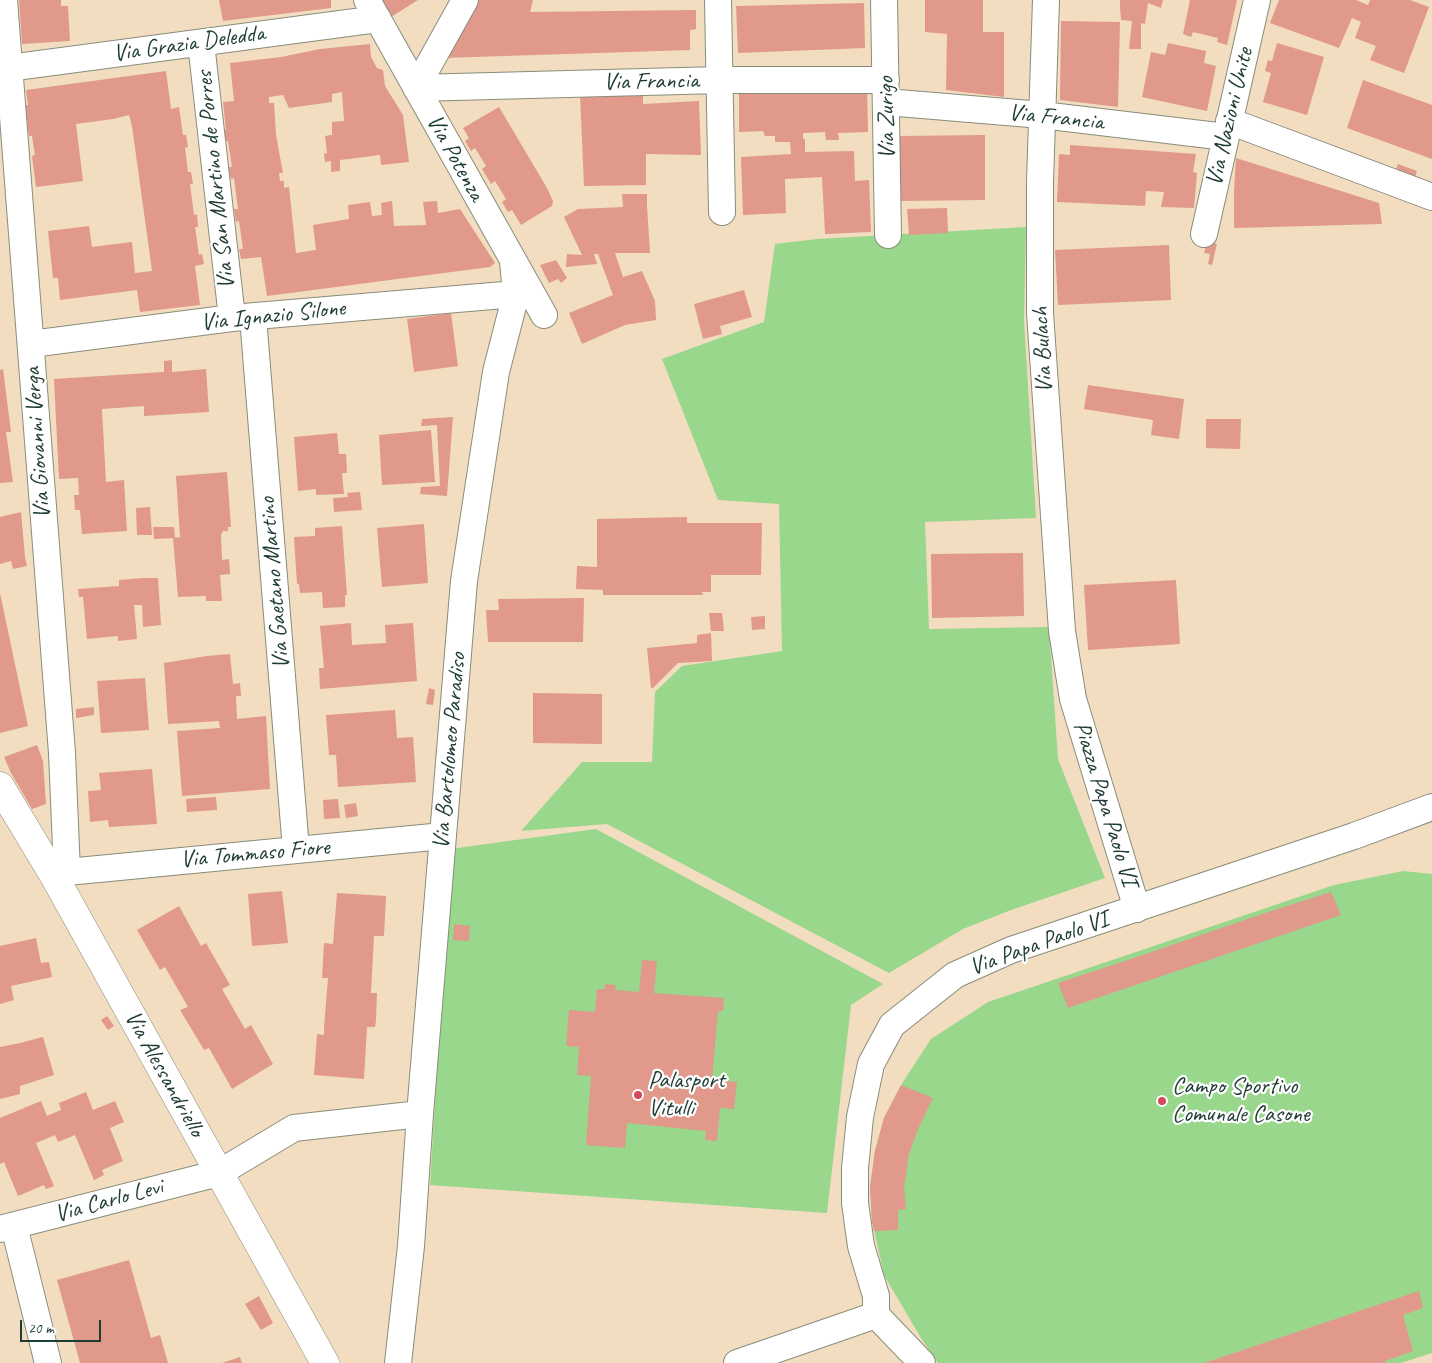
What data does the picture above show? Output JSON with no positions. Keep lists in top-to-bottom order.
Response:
{
  "streets": {
    "street": [
      "Via Grazia Deledda",
      "Via Francia",
      "Via Nazioni Unite",
      "Via Zurigo",
      "Via Potenza",
      "Via San Martino de Porres",
      "Via Ignazio Silone",
      "Via Bulach",
      "Via Giovanni Verga",
      "Via Gaetano Martino",
      "Via Bartolomeo Paradiso",
      "Piazza Papa Paolo VI",
      "Via Tommaso Fiore",
      "Via Papa Paolo VI",
      "Via Alessandriello",
      "Via Carlo Levi"
    ]
  },
  "crossings": [
    ["Via Grazia Deledda", "Via Potenza"],
    ["Via Grazia Deledda", "Via San Martino de Porres"],
    ["Via Grazia Deledda", "Via Giovanni Verga"],
    ["Via Francia", "Via Nazioni Unite"],
    ["Via Francia", "Via Zurigo"],
    ["Via Francia", "Via Potenza"],
    ["Via Francia", "Via Bulach"],
    ["Via Potenza", "Via Bartolomeo Paradiso"],
    ["Via San Martino de Porres", "Via Ignazio Silone"],
    ["Via San Martino de Porres", "Via Gaetano Martino"],
    ["Via Ignazio Silone", "Via Giovanni Verga"],
    ["Via Ignazio Silone", "Via Gaetano Martino"],
    ["Via Ignazio Silone", "Via Bartolomeo Paradiso"],
    ["Via Bulach", "Piazza Papa Paolo VI"],
    ["Via Giovanni Verga", "Via Tommaso Fiore"],
    ["Via Giovanni Verga", "Via Alessandriello"],
    ["Via Gaetano Martino", "Via Tommaso Fiore"],
    ["Via Bartolomeo Paradiso", "Via Tommaso Fiore"],
    ["Via Bartolomeo Paradiso", "Via Carlo Levi"],
    ["Piazza Papa Paolo VI", "Via Papa Paolo VI"],
    ["Via Tommaso Fiore", "Via Alessandriello"],
    ["Via Alessandriello", "Via Carlo Levi"]
  ],
  "places": ["Palasport Vitulli", "Campo Sportivo Comunale Casone"],
  "scale_bar": "20 m"
}
